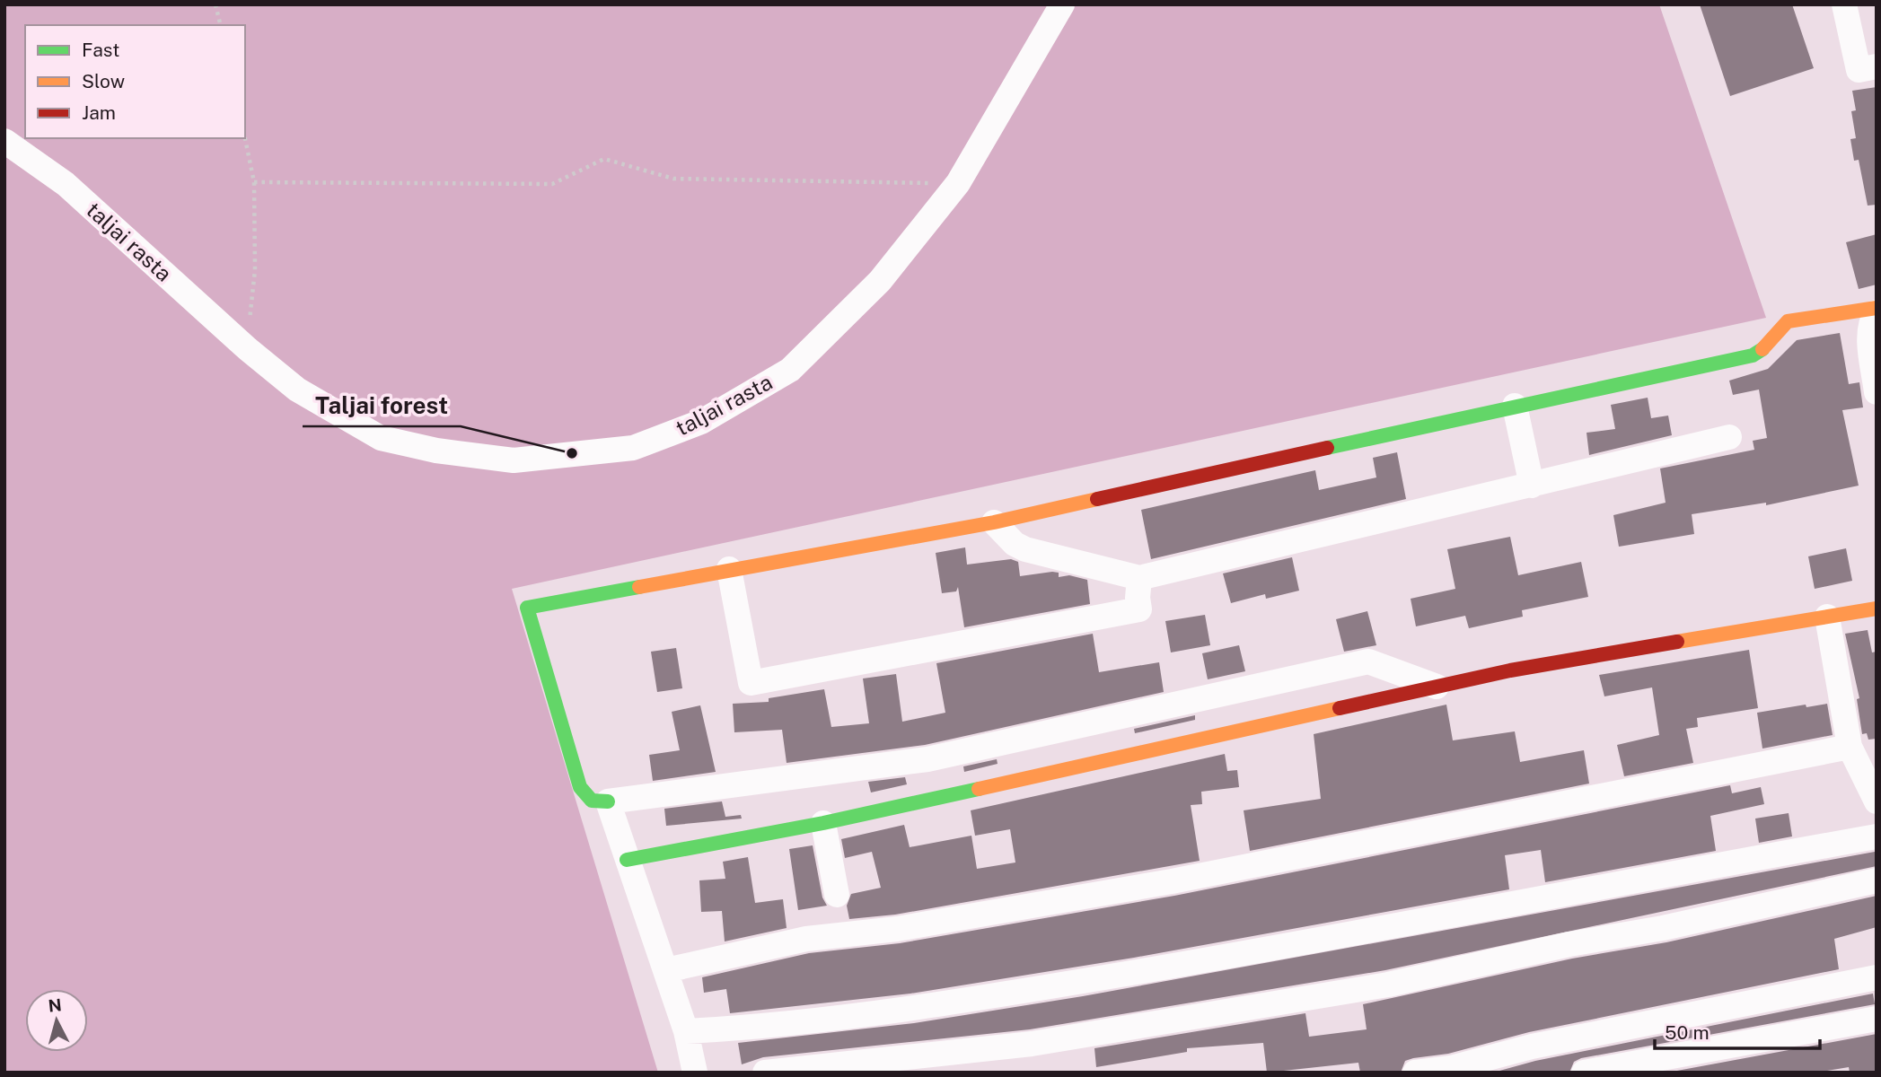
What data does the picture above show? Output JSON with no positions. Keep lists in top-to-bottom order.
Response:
{
  "streets": {
    "street": ["taljai rasta"]
  },
  "places": ["Taljai forest"],
  "legend": ["Fast", "Slow", "Jam"],
  "scale_bar": "50 m",
  "north": "top"
}
